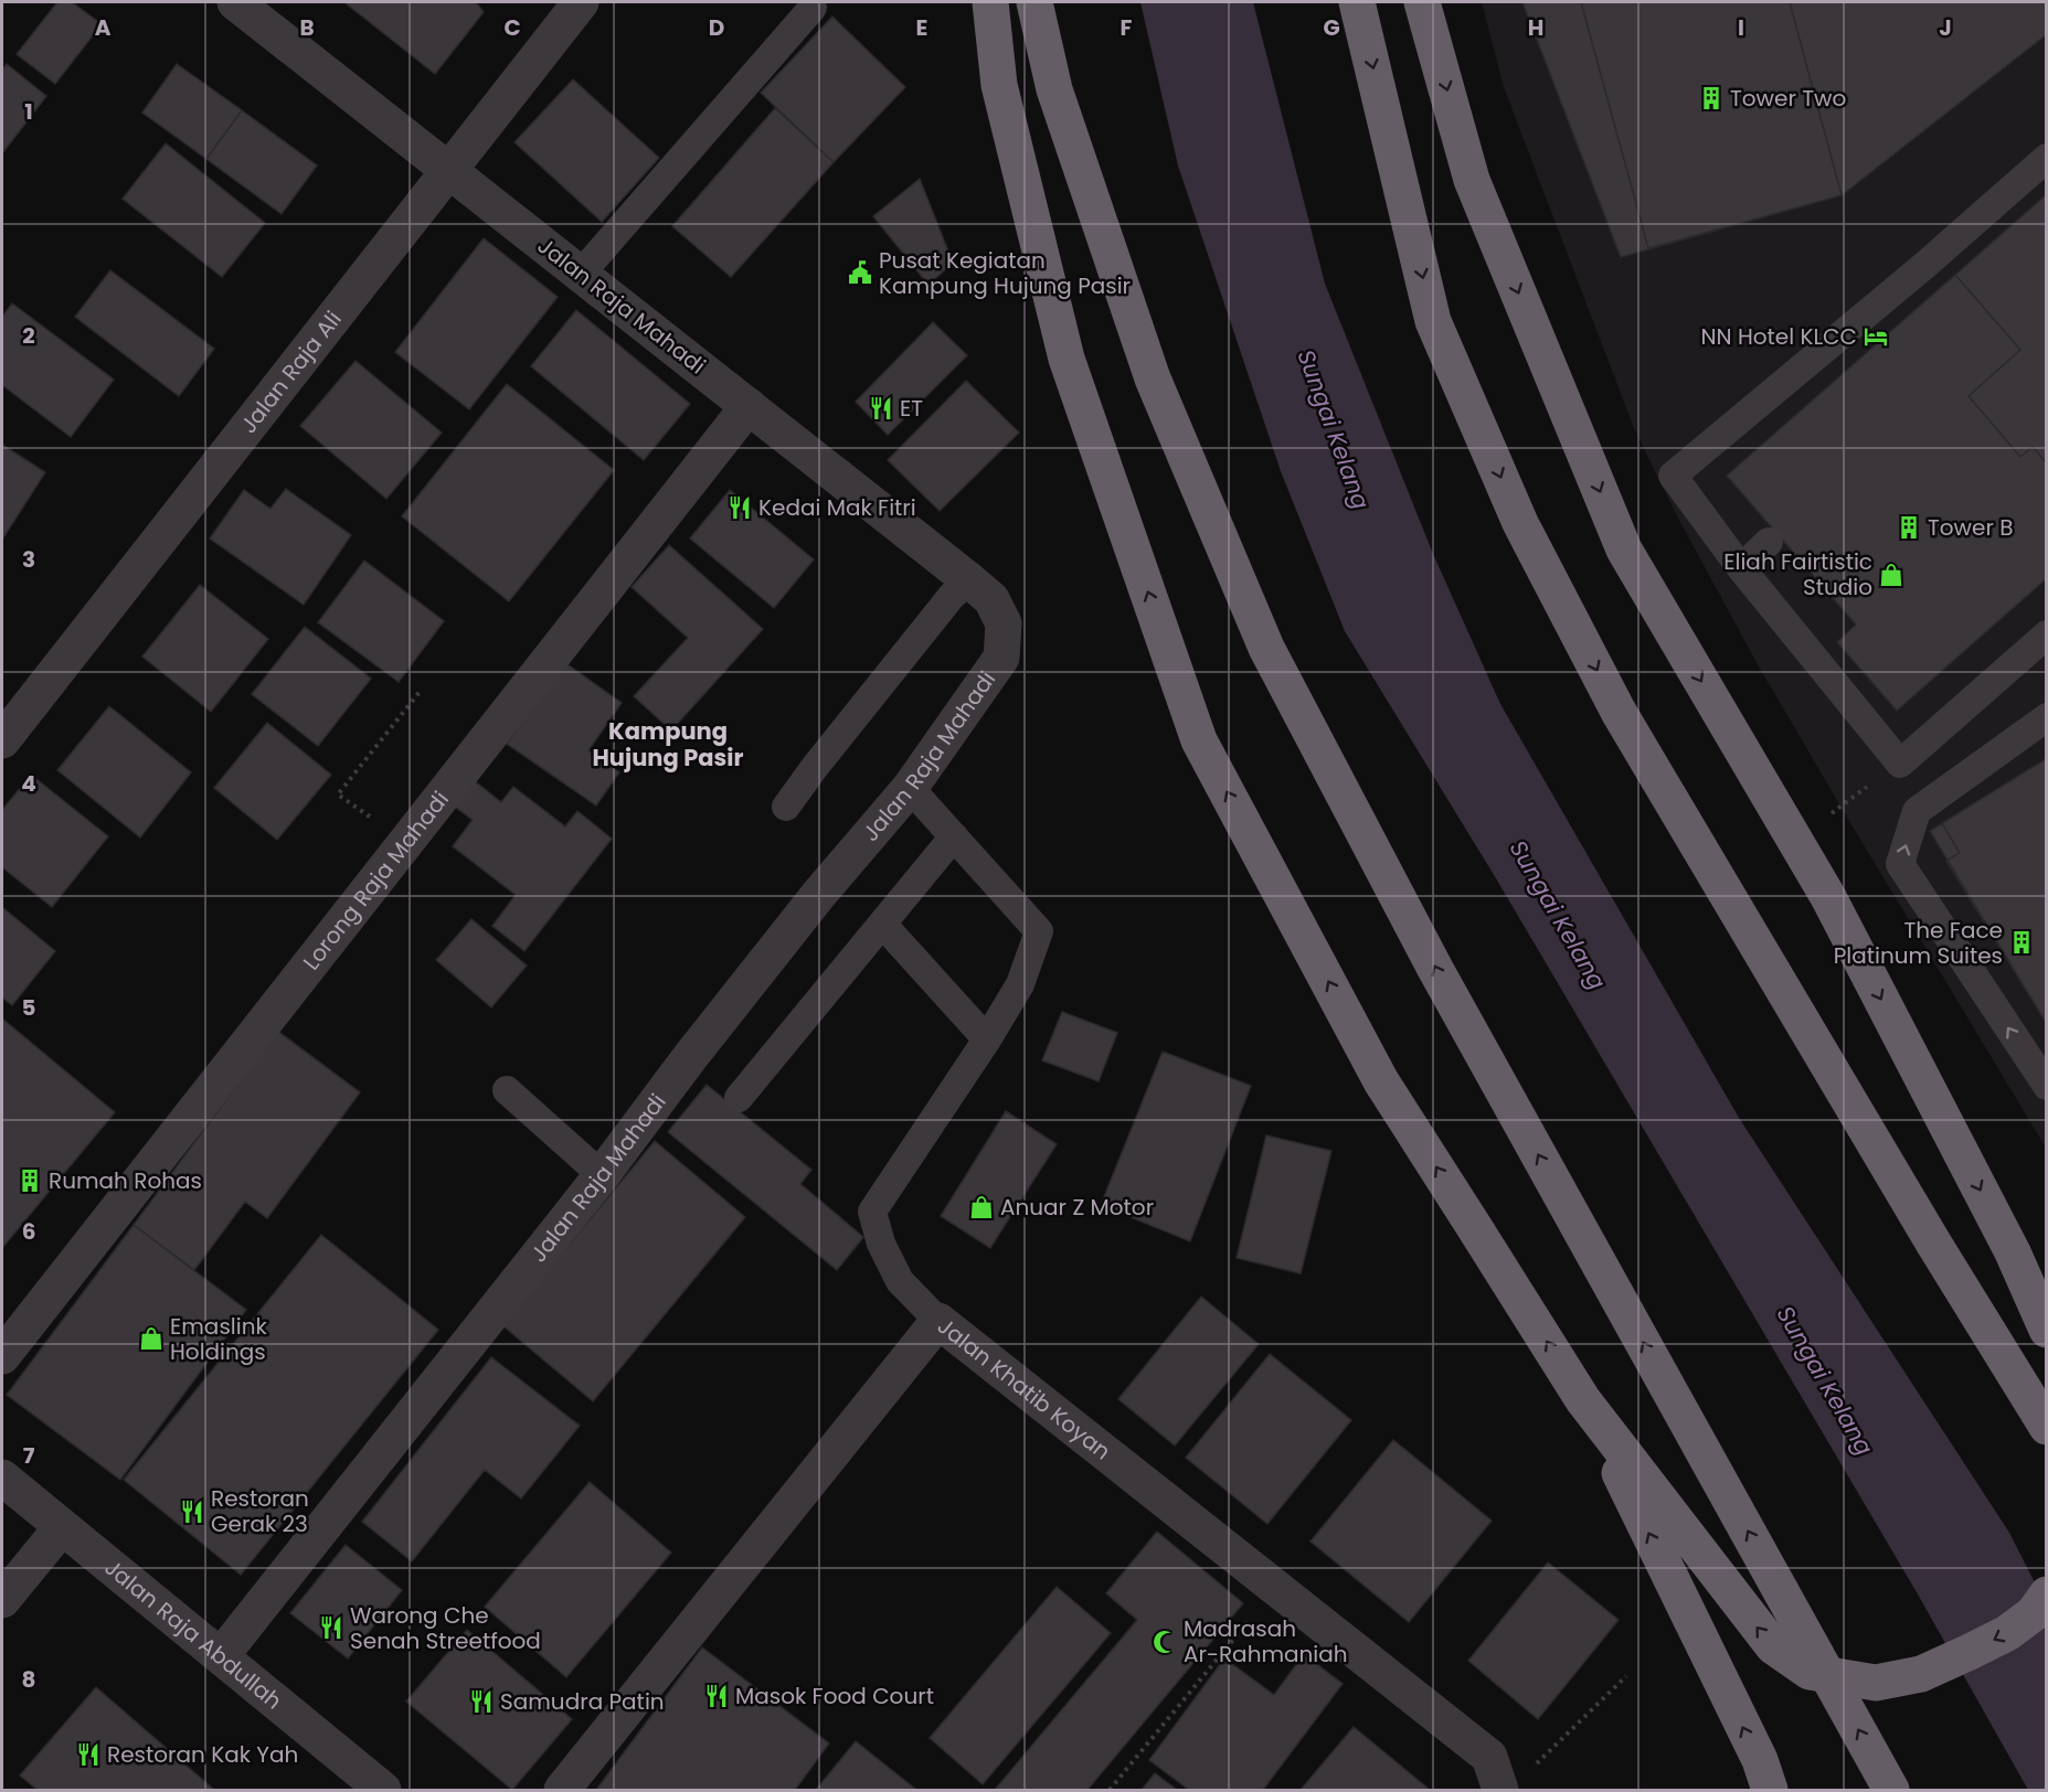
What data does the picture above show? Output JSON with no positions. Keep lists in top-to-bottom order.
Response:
{
  "streets": {
    "street": [
      "Jalan Raja Mahadi",
      "Jalan Raja Ali",
      "Lorong Raja Mahadi",
      "Jalan Khatib Koyan",
      "Jalan Raja Abdullah"
    ]
  },
  "crossings": [
    ["Jalan Raja Mahadi", "Jalan Raja Ali"],
    ["Jalan Raja Mahadi", "Lorong Raja Mahadi"],
    ["Jalan Raja Mahadi", "Jalan Raja Abdullah"]
  ],
  "districts": ["Kampung Hujung Pasir"],
  "water": ["Sungai Kelang"],
  "places": {
    "building": [
      "Tower Two",
      "Tower B",
      "The Face Platinum Suites",
      "Rumah Rohas"
    ],
    "public building": ["Pusat Kegiatan Kampung Hujung Pasir"],
    "hotel": ["NN Hotel KLCC"],
    "restaurant": [
      "ET",
      "Kedai Mak Fitri",
      "Restoran Gerak 23",
      "Warong Che Senah Streetfood",
      "Masok Food Court",
      "Samudra Patin",
      "Restoran Kak Yah"
    ],
    "shop": ["Eliah Fairtistic Studio", "Anuar Z Motor", "Emaslink Holdings"],
    "mosque": ["Madrasah Ar-Rahmaniah"]
  },
  "grid": {
    "columns": [
      "A",
      "B",
      "C",
      "D",
      "E",
      "F",
      "G",
      "H",
      "I",
      "J"
    ],
    "rows": [
      "1",
      "2",
      "3",
      "4",
      "5",
      "6",
      "7",
      "8"
    ]
  }
}
